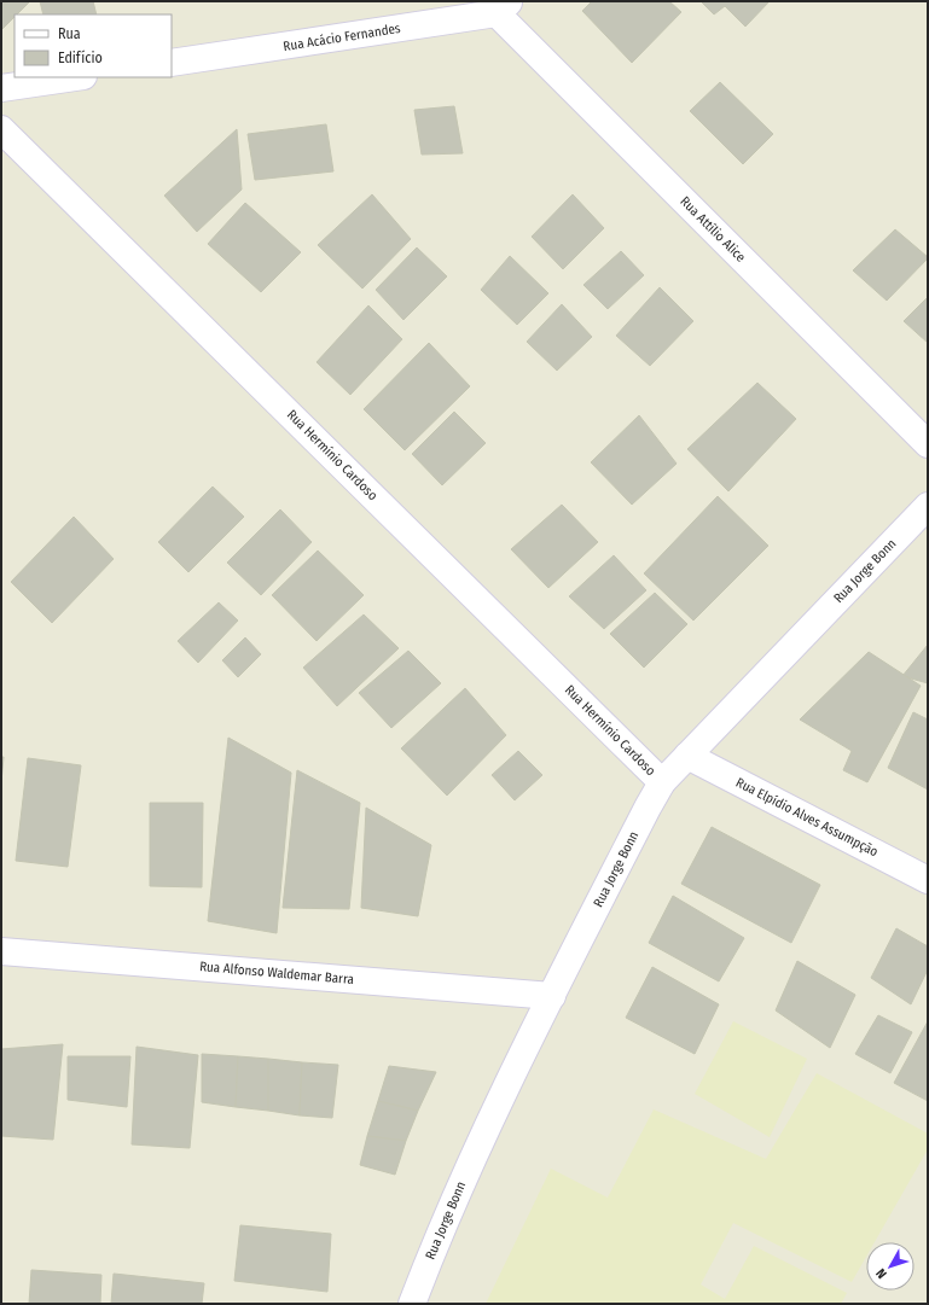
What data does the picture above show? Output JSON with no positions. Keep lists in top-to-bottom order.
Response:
{
  "streets": {
    "street": [
      "Rua Acácio Fernandes",
      "Rua Attílio Alice",
      "Rua Hermínio Cardoso",
      "Rua Jorge Bonn",
      "Rua Elpídio Alves Assumpção",
      "Rua Alfonso Waldemar Barra"
    ]
  },
  "crossings": [
    ["Rua Acácio Fernandes", "Rua Attílio Alice"],
    ["Rua Hermínio Cardoso", "Rua Jorge Bonn"],
    ["Rua Jorge Bonn", "Rua Elpídio Alves Assumpção"],
    ["Rua Jorge Bonn", "Rua Alfonso Waldemar Barra"]
  ],
  "legend": ["Rua", "Edifício"],
  "north": "bottom left"
}
